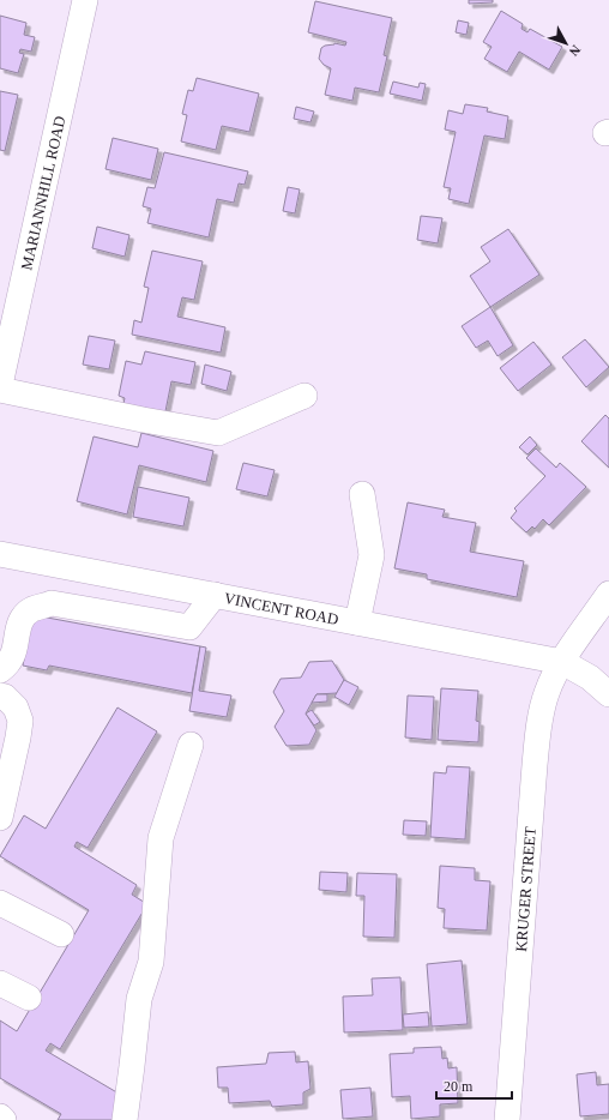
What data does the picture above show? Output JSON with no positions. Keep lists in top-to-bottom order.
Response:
{
  "streets": {
    "street": ["MARIANNHILL ROAD", "VINCENT ROAD", "KRUGER STREET"]
  },
  "crossings": [
    ["VINCENT ROAD", "KRUGER STREET"]
  ],
  "scale_bar": "20 m",
  "north": "bottom right"
}
